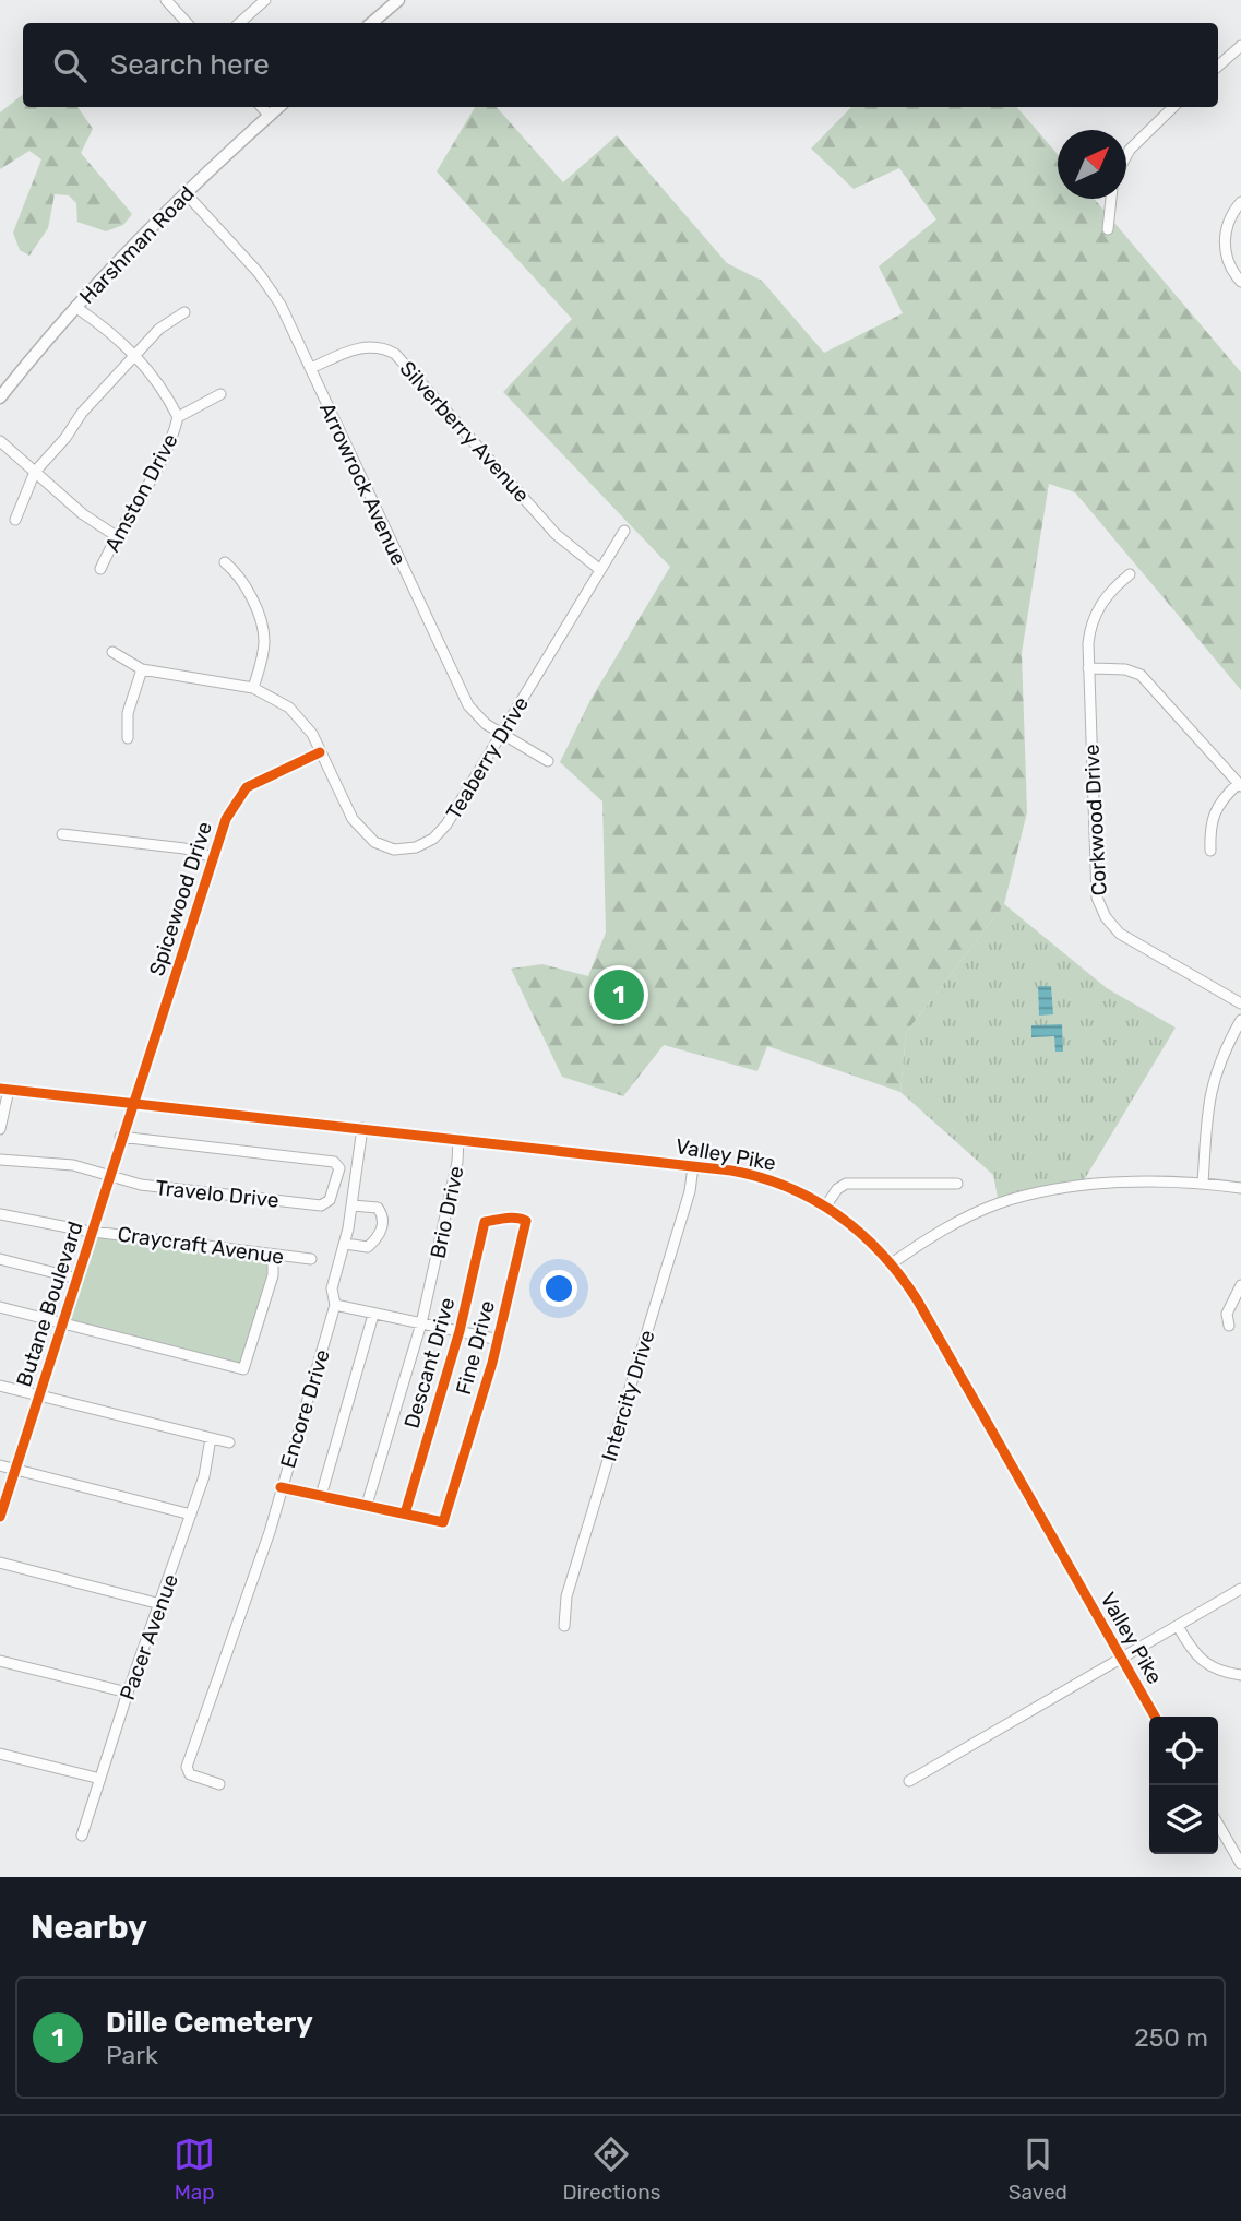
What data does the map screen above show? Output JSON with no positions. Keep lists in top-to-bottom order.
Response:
{
  "streets": {
    "main road": ["Harshman Road"],
    "street": [
      "Silverberry Avenue",
      "Arrowrock Avenue",
      "Amston Drive",
      "Teaberry Drive",
      "Corkwood Drive",
      "Spicewood Drive",
      "Valley Pike",
      "Travelo Drive",
      "Brio Drive",
      "Craycraft Avenue",
      "Butane Boulevard",
      "Fine Drive",
      "Descant Drive",
      "Intercity Drive",
      "Encore Drive",
      "Pacer Avenue"
    ]
  },
  "crossings": [
    ["Harshman Road", "Arrowrock Avenue"],
    ["Silverberry Avenue", "Arrowrock Avenue"],
    ["Silverberry Avenue", "Teaberry Drive"],
    ["Arrowrock Avenue", "Teaberry Drive"],
    ["Teaberry Drive", "Spicewood Drive"],
    ["Spicewood Drive", "Valley Pike"],
    ["Spicewood Drive", "Butane Boulevard"],
    ["Valley Pike", "Brio Drive"],
    ["Valley Pike", "Butane Boulevard"],
    ["Valley Pike", "Intercity Drive"],
    ["Valley Pike", "Encore Drive"],
    ["Travelo Drive", "Butane Boulevard"],
    ["Craycraft Avenue", "Butane Boulevard"],
    ["Fine Drive", "Descant Drive"]
  ],
  "north": "top right",
  "page": {
    "search": "Search here",
    "pins": "1",
    "heading": "Nearby",
    "list": [
      {
        "mark": "1",
        "name": "Dille Cemetery",
        "note": "Park",
        "value": "250 m"
      }
    ],
    "nav": ["Map", "Directions", "Saved"]
  }
}
